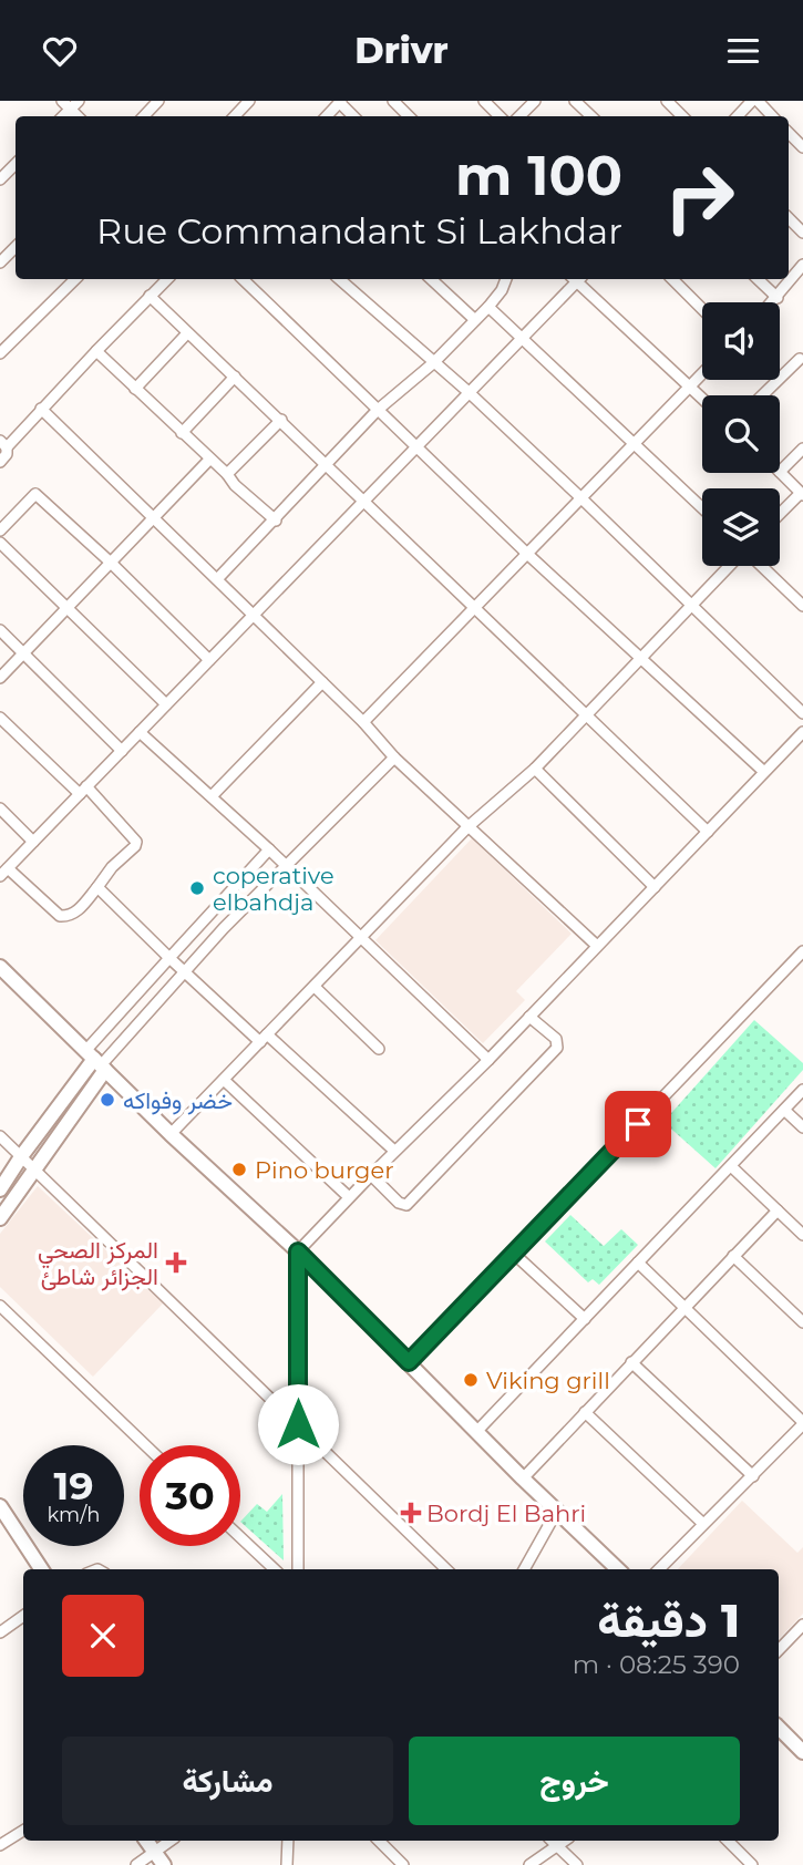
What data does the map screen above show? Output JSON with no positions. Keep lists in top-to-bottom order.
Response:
{
  "places": {
    "other": [
      "coperative elbahdja",
      "خضر وفواكه",
      "Pino burger",
      "Viking grill"
    ],
    "health": ["المركز الصحي الجزائر شاطئ", "Bordj El Bahri"]
  },
  "page": {
    "header": "Drivr",
    "turn": ["100 m", "Rue Commandant Si Lakhdar"],
    "speed": "19 km/h",
    "limit": "30",
    "heading": ["1 دقيقة", "390 m · 08:25"],
    "buttons": ["خروج", "مشاركة"]
  }
}
